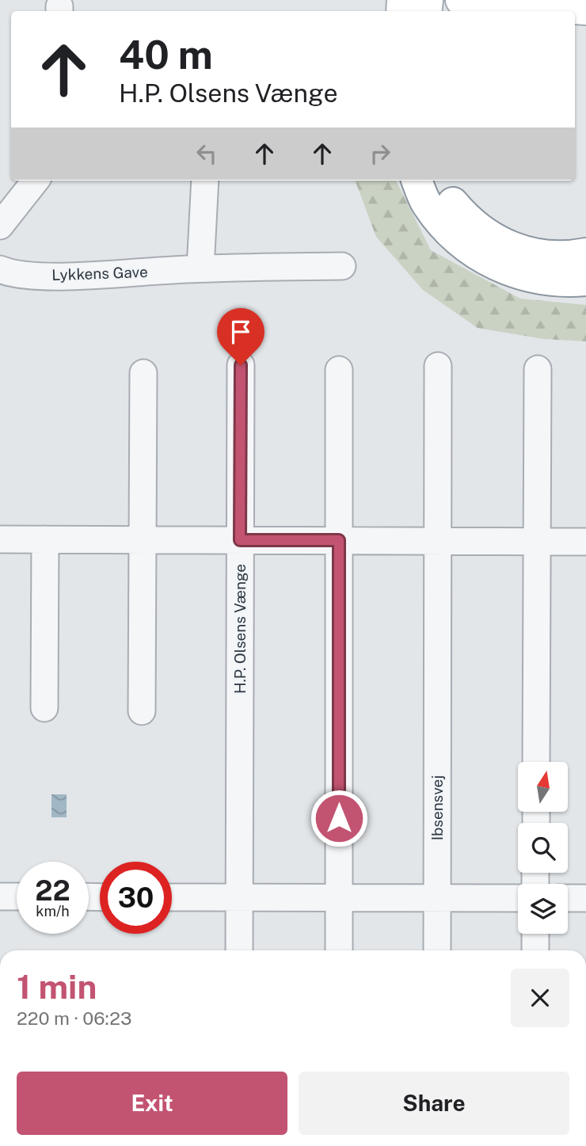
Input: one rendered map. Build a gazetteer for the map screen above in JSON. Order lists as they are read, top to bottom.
{
  "streets": {
    "street": ["Lykkens Gave", "H.P. Olsens Vænge", "Ibsensvej"]
  },
  "north": "top",
  "page": {
    "turn": ["40 m", "H.P. Olsens Vænge"],
    "speed": "22 km/h",
    "limit": "30",
    "heading": ["1 min", "220 m · 06:23"],
    "buttons": ["Exit", "Share"]
  }
}
